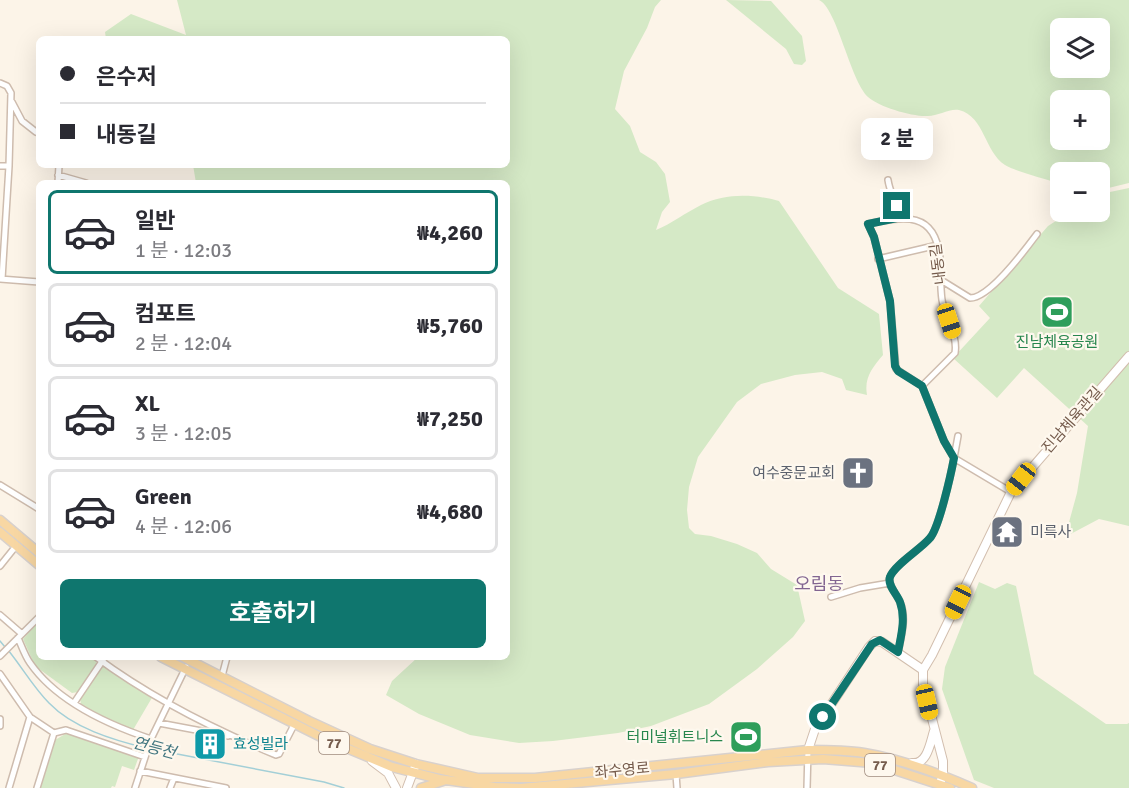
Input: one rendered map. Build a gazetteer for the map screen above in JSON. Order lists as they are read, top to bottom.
{
  "streets": {
    "main road": ["77", "좌수영로"],
    "street": ["내동길", "진남체육관길"]
  },
  "districts": ["오림동"],
  "water": ["연등천"],
  "places": {
    "sports": ["진남체육공원", "터미널휘트니스"],
    "church": ["여수중문교회"],
    "temple": ["미륵사"],
    "building": ["효성빌라"]
  },
  "page": {
    "map_buttons": ["+", "−"],
    "banner": ["은수저", "내동길"],
    "bubble": "2 분",
    "list": [
      {
        "name": "일반",
        "note": "1 분 · 12:03",
        "value": "₩4,260"
      },
      {
        "name": "컴포트",
        "note": "2 분 · 12:04",
        "value": "₩5,760"
      },
      {
        "name": "XL",
        "note": "3 분 · 12:05",
        "value": "₩7,250"
      },
      {
        "name": "Green",
        "note": "4 분 · 12:06",
        "value": "₩4,680"
      }
    ],
    "buttons": "호출하기"
  }
}
